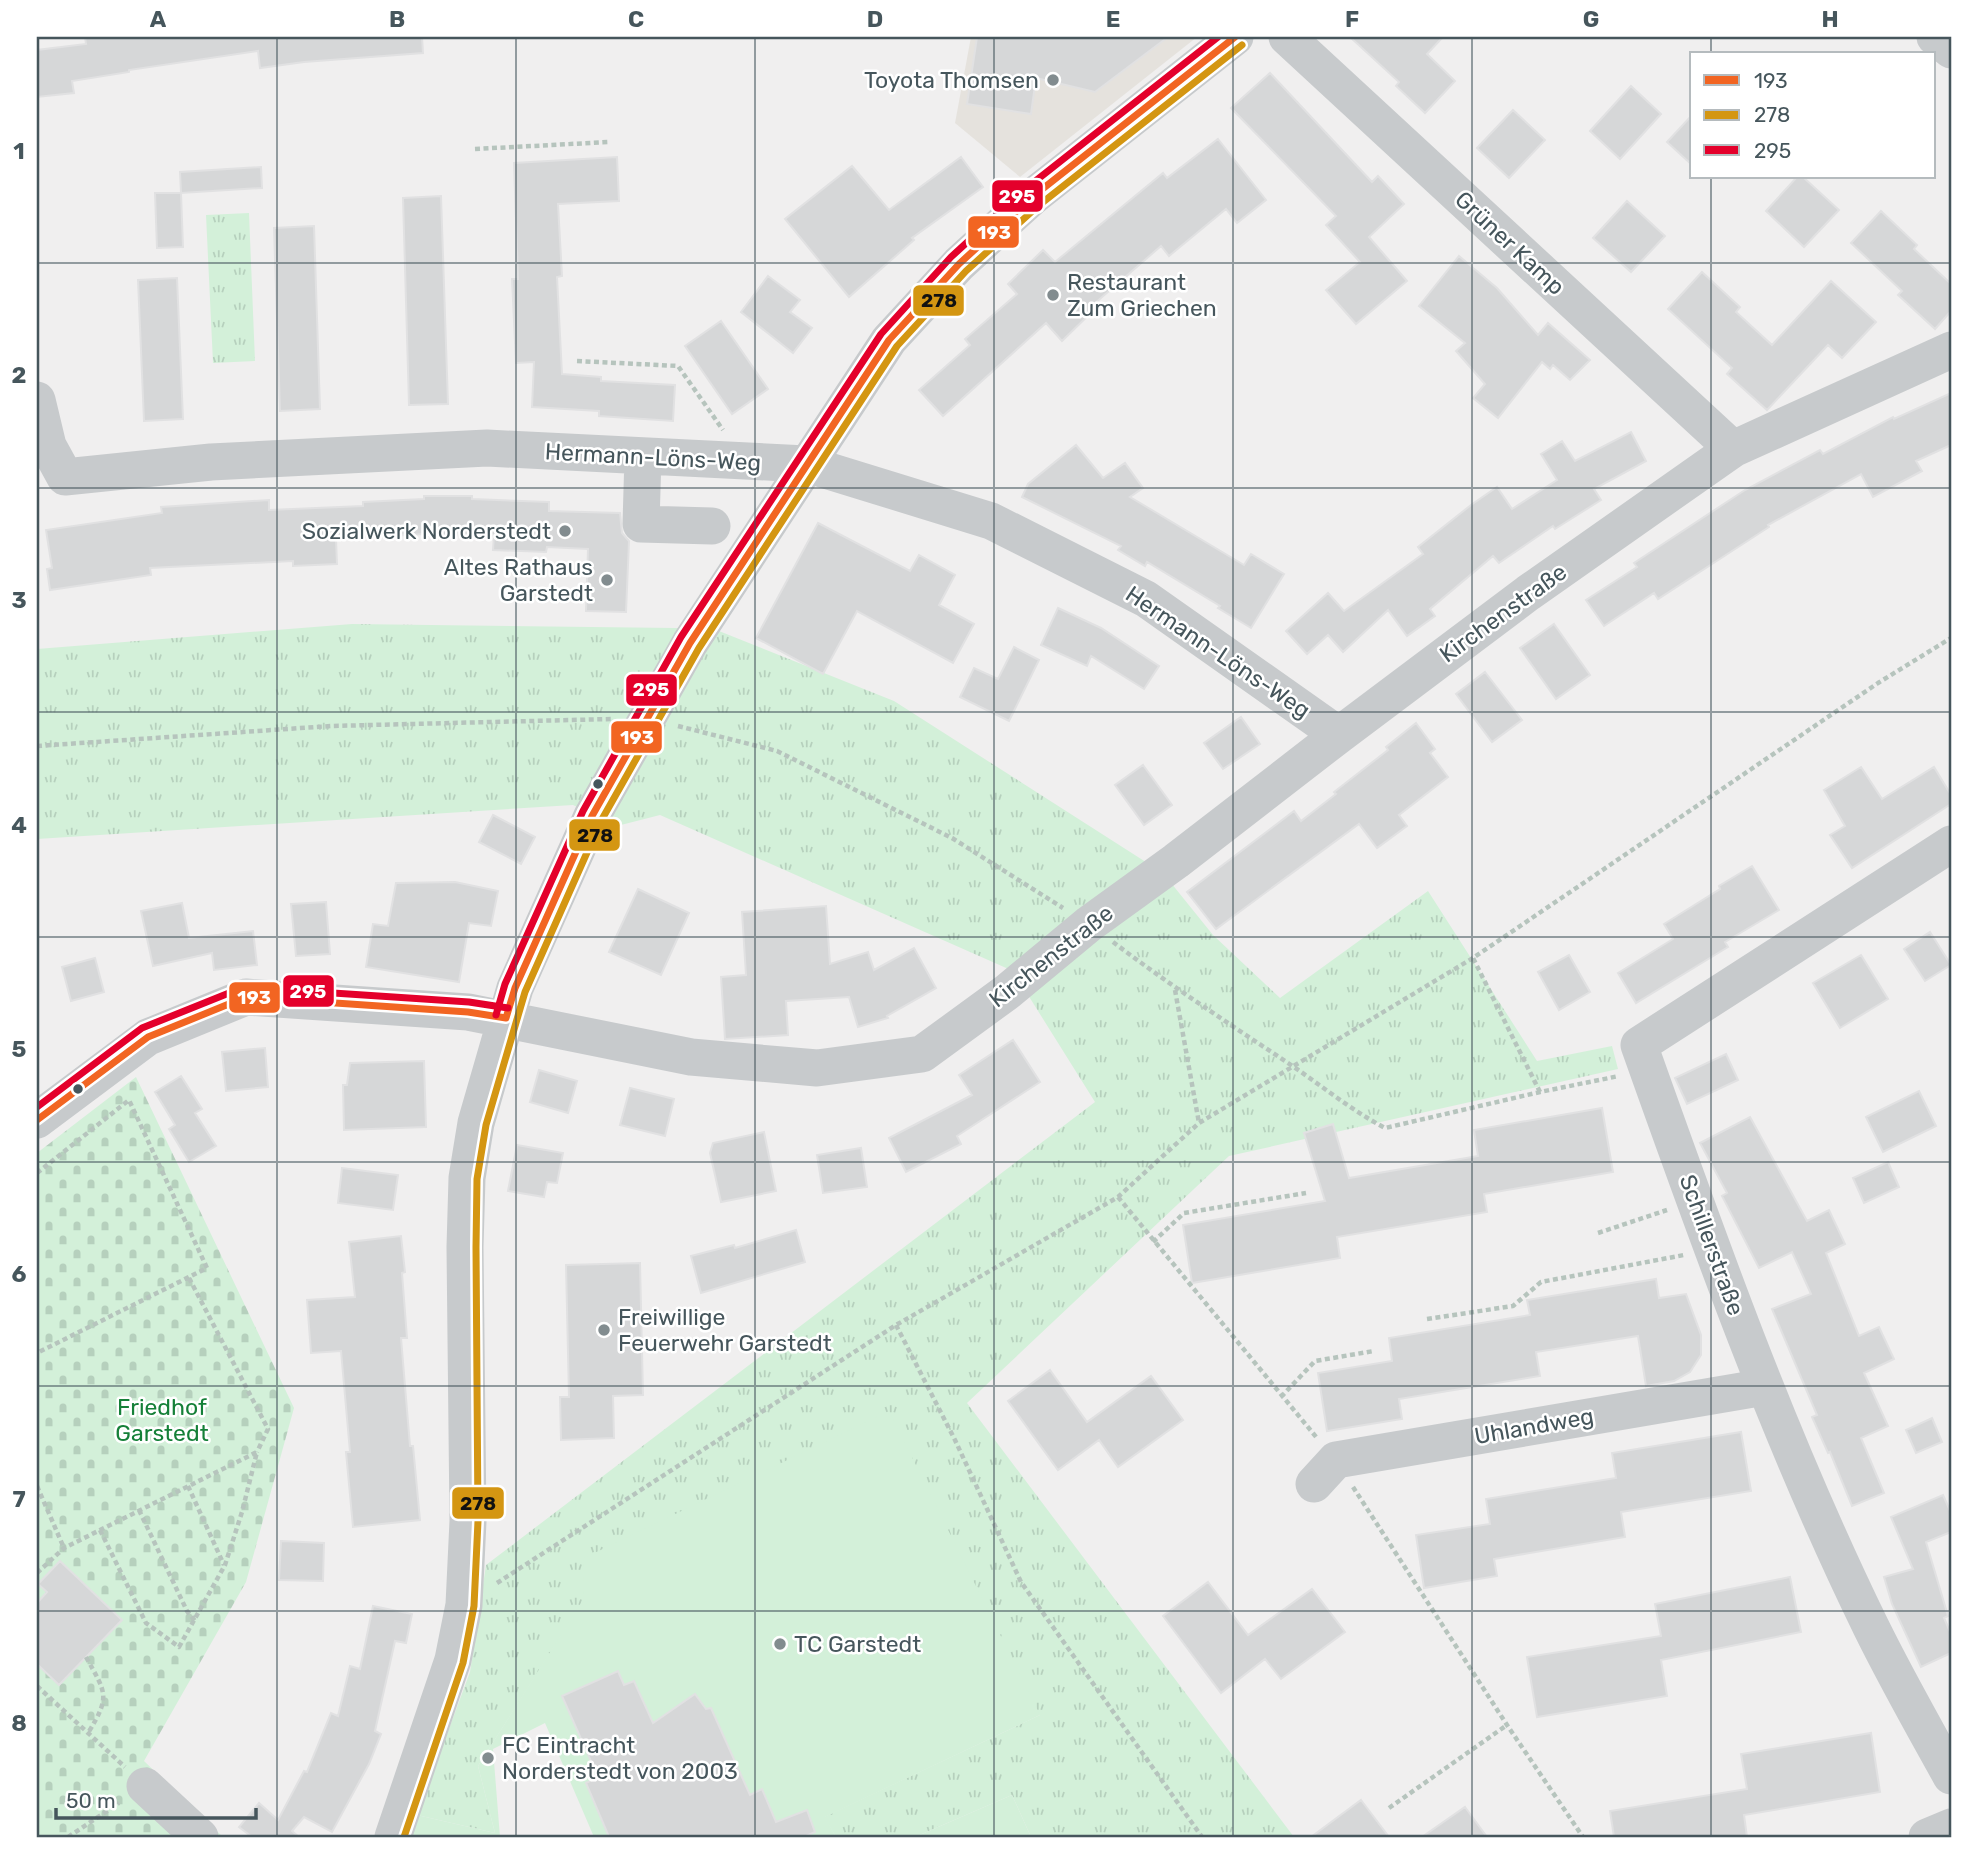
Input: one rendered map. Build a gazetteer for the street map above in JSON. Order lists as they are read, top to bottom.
{
  "streets": {
    "street": [
      "Grüner Kamp",
      "Hermann-Löns-Weg",
      "Kirchenstraße",
      "Schillerstraße",
      "Uhlandweg"
    ]
  },
  "crossings": [
    ["Grüner Kamp", "Kirchenstraße"],
    ["Hermann-Löns-Weg", "Kirchenstraße"],
    ["Schillerstraße", "Uhlandweg"]
  ],
  "parks": ["Friedhof Garstedt"],
  "places": [
    "Toyota Thomsen",
    "Restaurant Zum Griechen",
    "Sozialwerk Norderstedt",
    "Altes Rathaus Garstedt",
    "Freiwillige Feuerwehr Garstedt",
    "TC Garstedt",
    "FC Eintracht Norderstedt von 2003"
  ],
  "lines": ["transit line 193", "transit line 295", "transit line 278"],
  "legend": ["193", "278", "295"],
  "scale_bar": "50 m",
  "grid": {
    "columns": [
      "A",
      "B",
      "C",
      "D",
      "E",
      "F",
      "G",
      "H"
    ],
    "rows": [
      "1",
      "2",
      "3",
      "4",
      "5",
      "6",
      "7",
      "8"
    ]
  }
}
